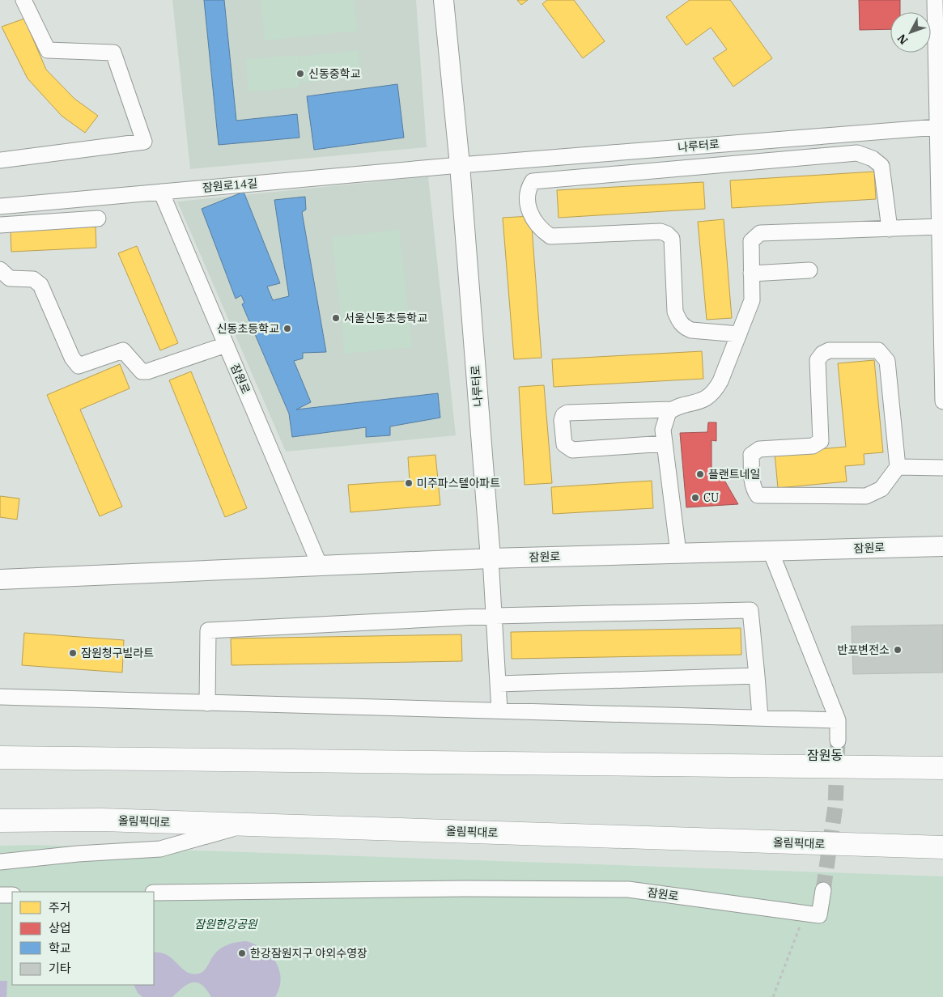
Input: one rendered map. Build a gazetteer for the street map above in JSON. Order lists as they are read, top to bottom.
{
  "streets": {
    "highway": ["올림픽대로"],
    "main road": ["나루터로", "잠원로"],
    "street": ["잠원로14길"]
  },
  "crossings": [
    ["나루터로", "잠원로14길"],
    ["나루터로", "잠원로"],
    ["잠원로14길", "잠원로"]
  ],
  "districts": ["잠원동"],
  "parks": ["잠원한강공원"],
  "places": [
    "신동중학교",
    "서울신동초등학교",
    "신동초등학교",
    "플랜트네일",
    "미주파스텔아파트",
    "CU",
    "반포변전소",
    "잠원청구빌라트",
    "한강잠원지구 야외수영장"
  ],
  "legend": [
    "주거",
    "상업",
    "학교",
    "기타"
  ],
  "north": "bottom left"
}
